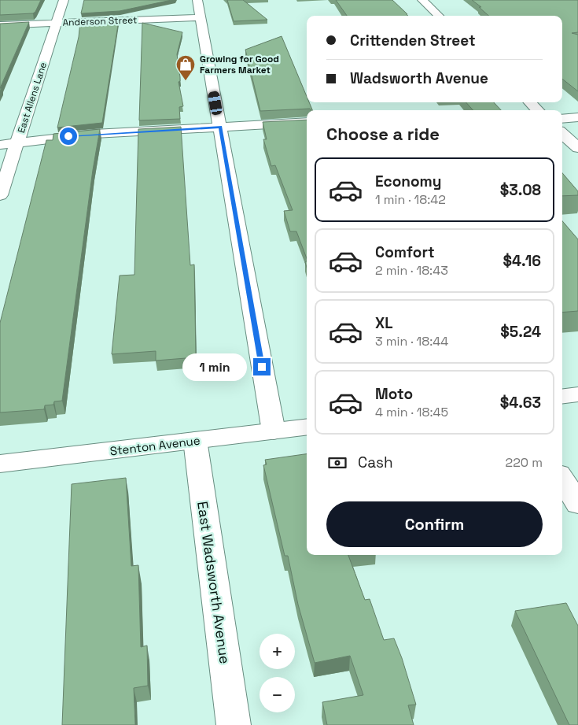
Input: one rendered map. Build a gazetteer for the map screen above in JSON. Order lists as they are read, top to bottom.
{
  "streets": {
    "street": [
      "Anderson Street",
      "East Allens Lane",
      "Stenton Avenue",
      "East Wadsworth Avenue"
    ]
  },
  "crossings": [
    ["Anderson Street", "East Allens Lane"],
    ["Stenton Avenue", "East Wadsworth Avenue"]
  ],
  "places": {
    "shop": ["Growing for Good Farmers Market"]
  },
  "page": {
    "banner": ["Crittenden Street", "Wadsworth Avenue"],
    "heading": "Choose a ride",
    "list": [
      {
        "name": "Economy",
        "note": "1 min · 18:42",
        "value": "$3.08"
      },
      {
        "name": "Comfort",
        "note": "2 min · 18:43",
        "value": "$4.16"
      },
      {
        "name": "XL",
        "note": "3 min · 18:44",
        "value": "$5.24"
      },
      {
        "name": "Moto",
        "note": "4 min · 18:45",
        "value": "$4.63"
      }
    ],
    "bubble": "1 min",
    "pay": ["Cash", "220 m"],
    "buttons": "Confirm",
    "map_buttons": ["+", "−"]
  }
}
